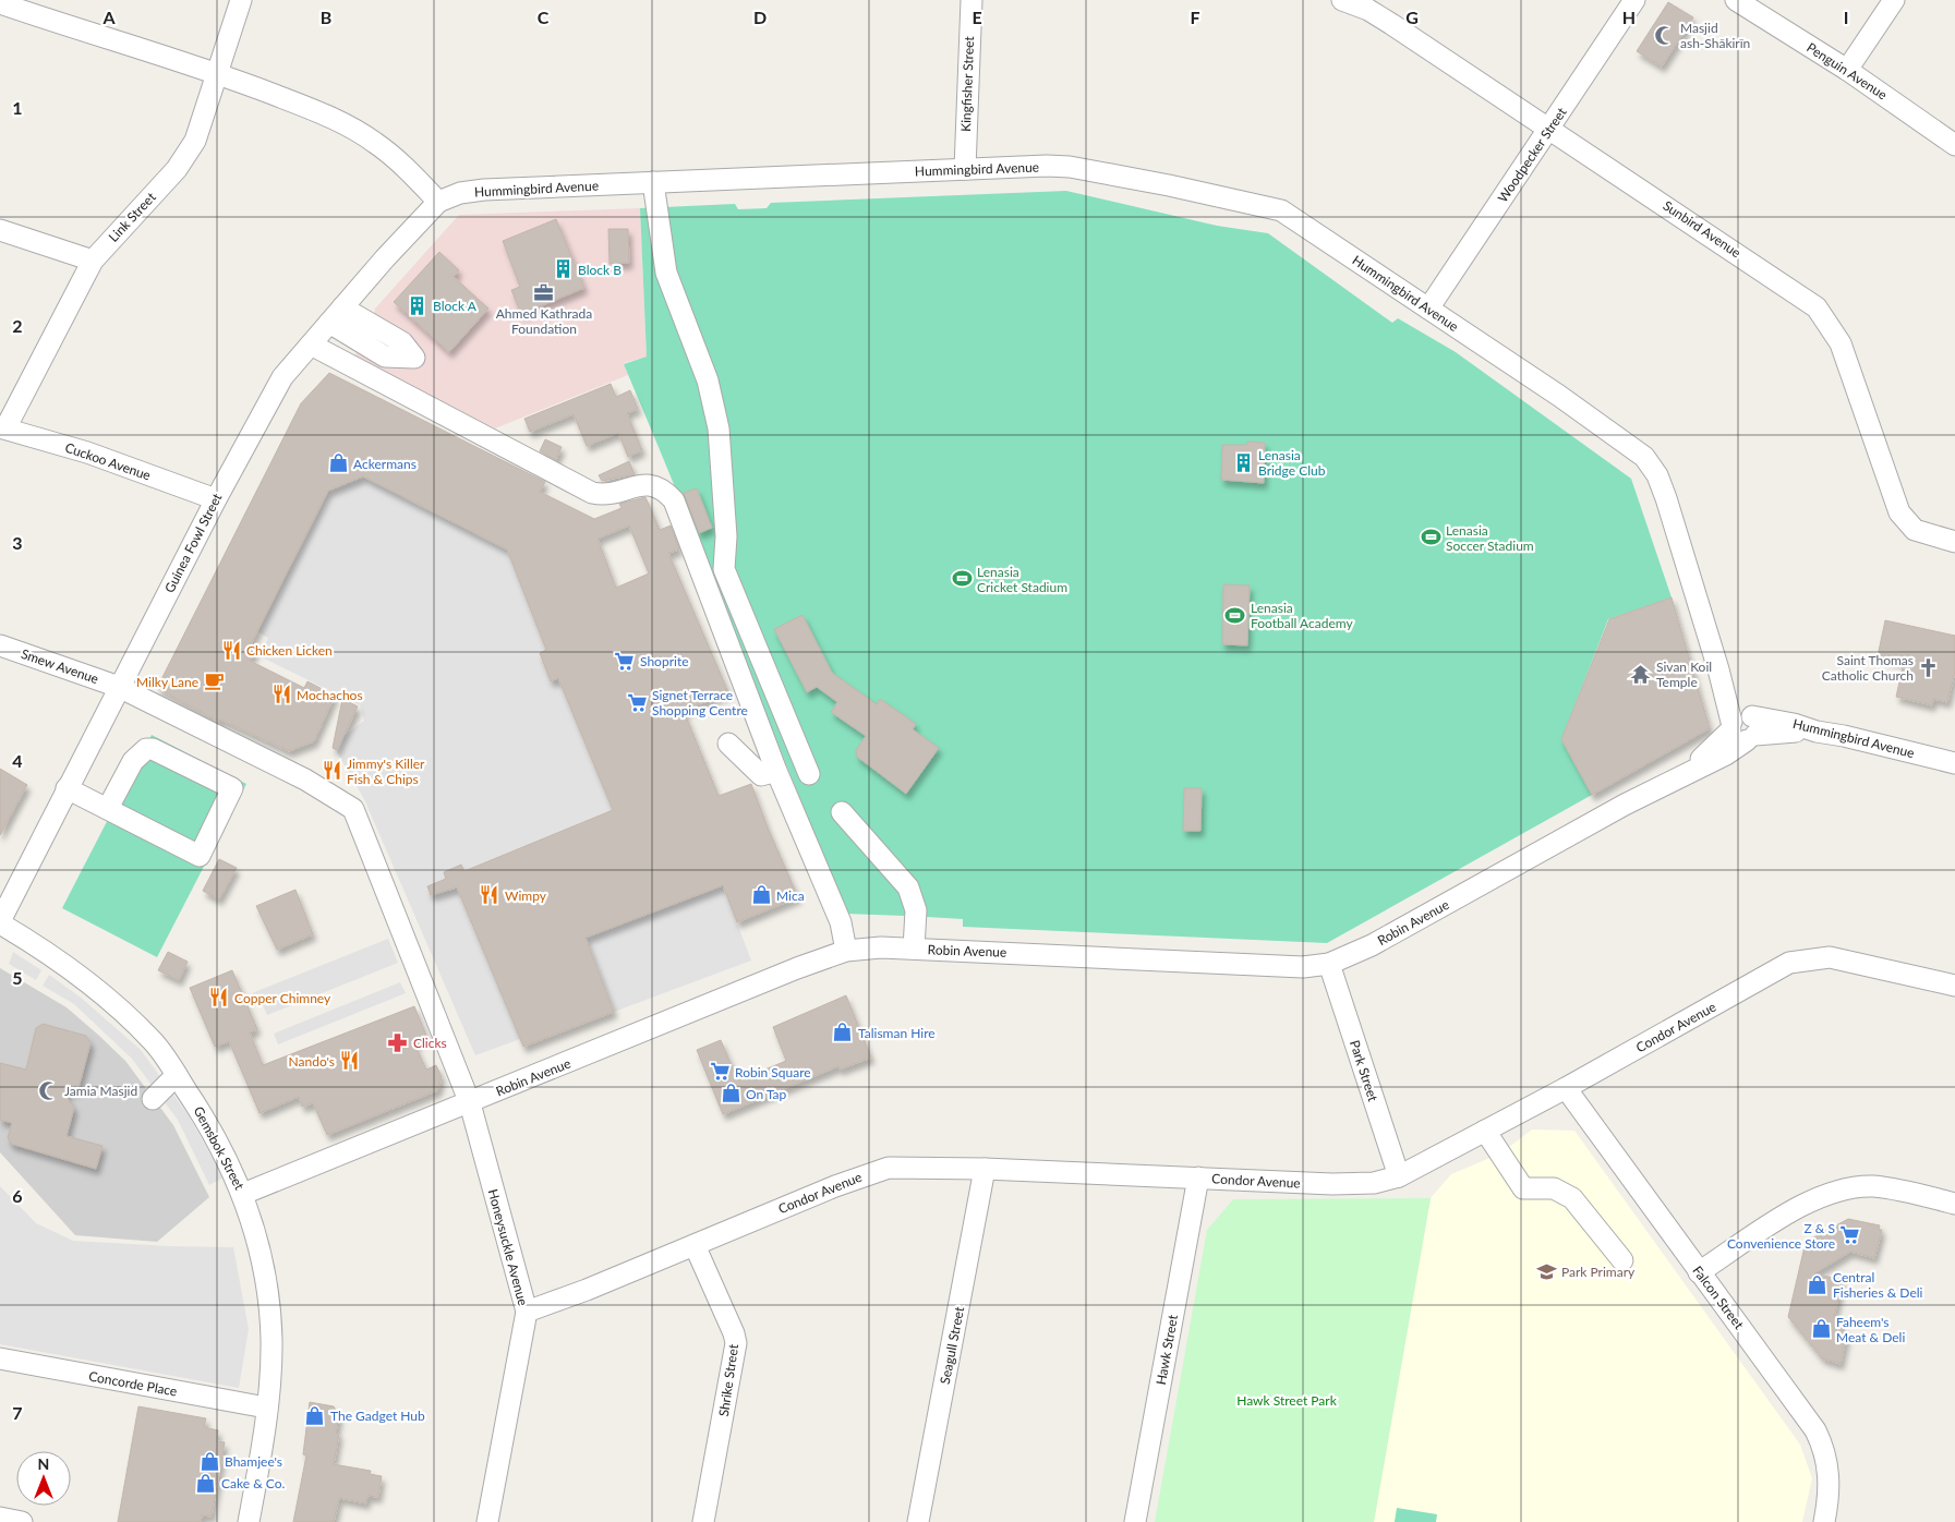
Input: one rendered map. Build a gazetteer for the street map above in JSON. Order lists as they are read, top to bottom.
{
  "streets": {
    "street": [
      "Penguin Avenue",
      "Kingfisher Street",
      "Woodpecker Street",
      "Hummingbird Avenue",
      "Link Street",
      "Sunbird Avenue",
      "Cuckoo Avenue",
      "Guinea Fowl Street",
      "Smew Avenue",
      "Robin Avenue",
      "Condor Avenue",
      "Park Street",
      "Gemsbok Street",
      "Honeysuckle Avenue",
      "Falcon Street",
      "Seagull Street",
      "Hawk Street",
      "Shrike Street",
      "Concorde Place"
    ]
  },
  "crossings": [
    ["Kingfisher Street", "Hummingbird Avenue"],
    ["Woodpecker Street", "Hummingbird Avenue"],
    ["Woodpecker Street", "Sunbird Avenue"],
    ["Hummingbird Avenue", "Guinea Fowl Street"],
    ["Hummingbird Avenue", "Robin Avenue"],
    ["Link Street", "Cuckoo Avenue"],
    ["Cuckoo Avenue", "Guinea Fowl Street"],
    ["Guinea Fowl Street", "Smew Avenue"],
    ["Guinea Fowl Street", "Gemsbok Street"],
    ["Smew Avenue", "Robin Avenue"],
    ["Smew Avenue", "Honeysuckle Avenue"],
    ["Robin Avenue", "Park Street"],
    ["Robin Avenue", "Gemsbok Street"],
    ["Robin Avenue", "Honeysuckle Avenue"],
    ["Condor Avenue", "Park Street"],
    ["Condor Avenue", "Honeysuckle Avenue"],
    ["Condor Avenue", "Falcon Street"],
    ["Condor Avenue", "Seagull Street"],
    ["Condor Avenue", "Hawk Street"],
    ["Condor Avenue", "Shrike Street"],
    ["Gemsbok Street", "Concorde Place"]
  ],
  "parks": ["Hawk Street Park"],
  "places": {
    "mosque": ["Masjid ash-Shākirīn", "Jamia Masjid"],
    "building": ["Block B", "Block A", "Lenasia Bridge Club"],
    "office": ["Ahmed Kathrada Foundation"],
    "shop": [
      "Ackermans",
      "Mica",
      "Talisman Hire",
      "On Tap",
      "Central Fisheries & Deli",
      "Faheem's Meat & Deli",
      "The Gadget Hub",
      "Bhamjee's",
      "Cake & Co."
    ],
    "sports": ["Lenasia Soccer Stadium", "Lenasia Cricket Stadium", "Lenasia Football Academy"],
    "restaurant": [
      "Chicken Licken",
      "Mochachos",
      "Jimmy's Killer Fish & Chips",
      "Wimpy",
      "Copper Chimney",
      "Nando's"
    ],
    "supermarket": [
      "Shoprite",
      "Signet Terrace Shopping Centre",
      "Robin Square",
      "Z & S Convenience Store"
    ],
    "church": ["Saint Thomas Catholic Church"],
    "temple": ["Sivan Koil Temple"],
    "cafe": ["Milky Lane"],
    "pharmacy": ["Clicks"],
    "school or university": ["Park Primary"]
  },
  "north": "top",
  "grid": {
    "columns": [
      "A",
      "B",
      "C",
      "D",
      "E",
      "F",
      "G",
      "H",
      "I"
    ],
    "rows": [
      "1",
      "2",
      "3",
      "4",
      "5",
      "6",
      "7"
    ]
  }
}
